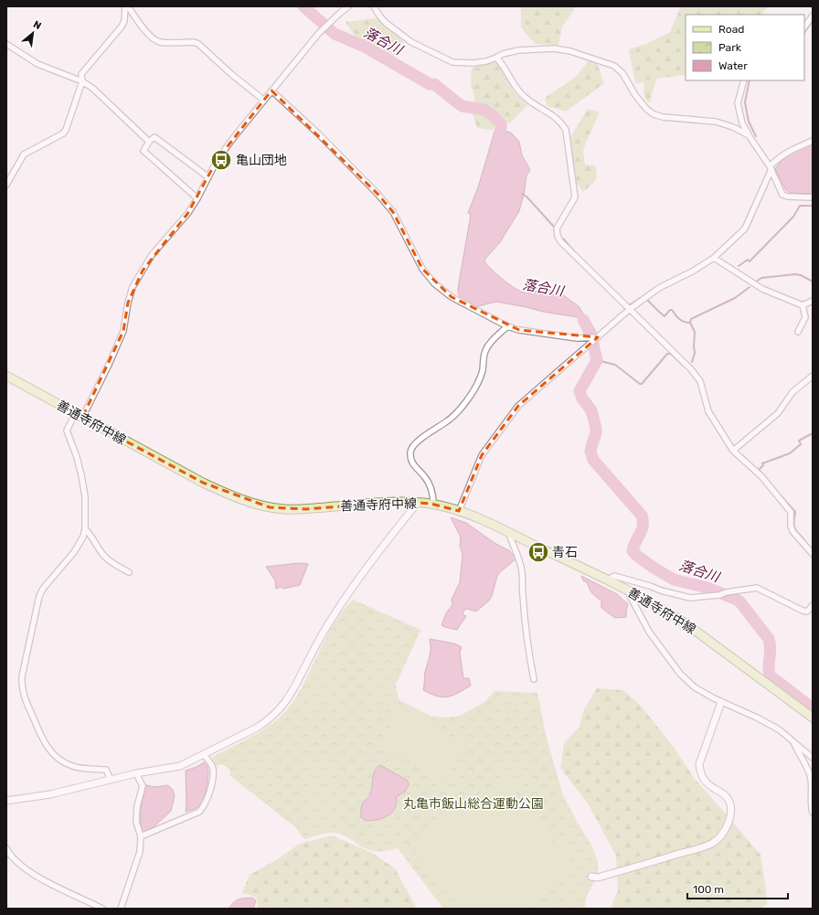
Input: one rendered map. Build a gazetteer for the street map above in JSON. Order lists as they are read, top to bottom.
{
  "streets": {
    "main road": ["善通寺府中線"]
  },
  "water": ["落合川"],
  "parks": ["丸亀市飯山総合運動公園"],
  "places": {
    "bus stop": ["亀山団地", "青石"]
  },
  "legend": ["Road", "Park", "Water"],
  "scale_bar": "100 m",
  "north": "top right"
}
